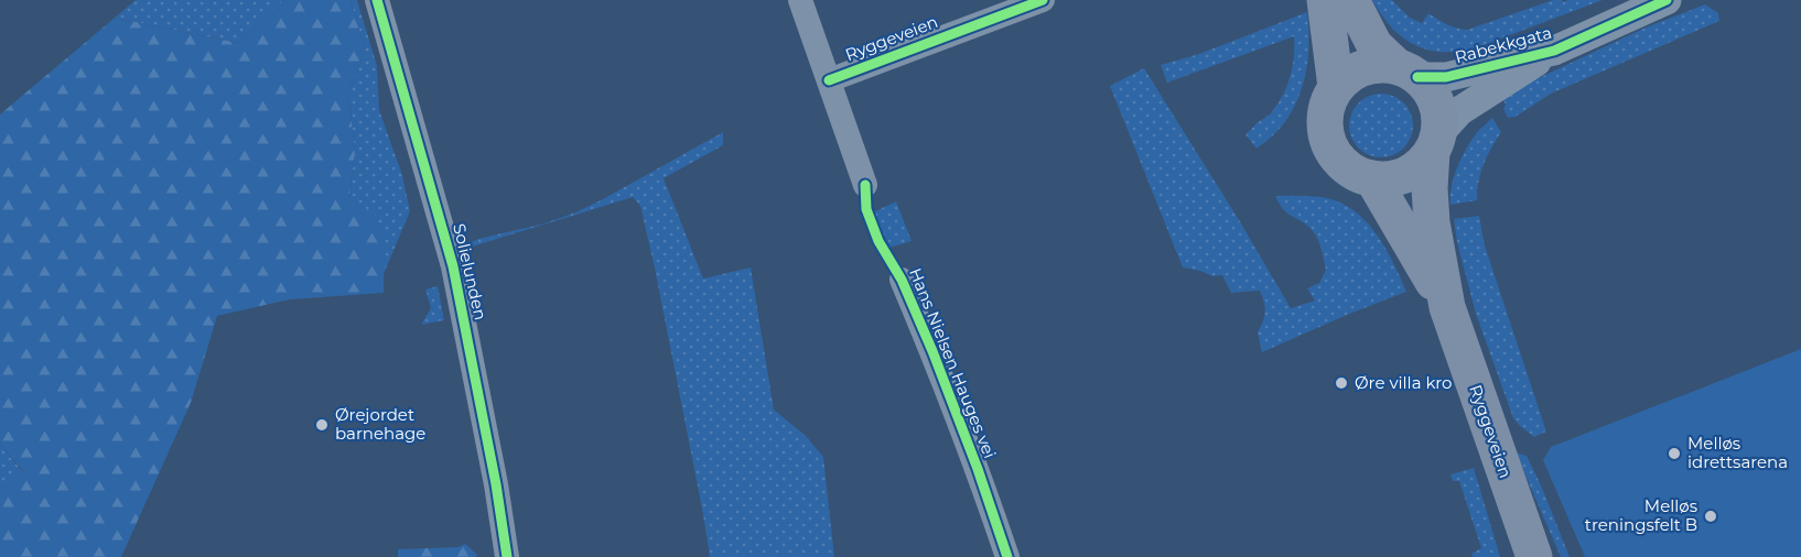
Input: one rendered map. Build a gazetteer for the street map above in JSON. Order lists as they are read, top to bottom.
{
  "streets": {
    "main road": ["Ryggeveien"],
    "street": ["Rabekkgata", "Solielunden", "Hans Nielsen Hauges vei"]
  },
  "crossings": [
    ["Ryggeveien", "Rabekkgata"]
  ],
  "places": [
    "Øre villa kro",
    "Ørejordet barnehage",
    "Melløs idrettsarena",
    "Melløs treningsfelt B"
  ]
}
